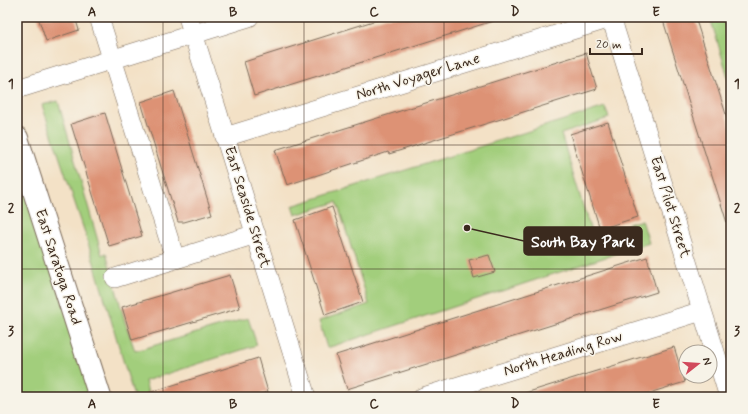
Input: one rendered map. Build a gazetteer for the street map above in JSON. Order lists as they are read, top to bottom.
{
  "streets": {
    "street": [
      "North Voyager Lane",
      "East Seaside Street",
      "East Pilot Street",
      "East Saratoga Road",
      "North Heading Row"
    ]
  },
  "crossings": [
    ["North Voyager Lane", "East Seaside Street"],
    ["North Voyager Lane", "East Pilot Street"],
    ["East Pilot Street", "North Heading Row"]
  ],
  "places": ["South Bay Park"],
  "scale_bar": "20 m",
  "north": "right",
  "grid": {
    "columns": [
      "A",
      "B",
      "C",
      "D",
      "E"
    ],
    "rows": ["1", "2", "3"]
  }
}
